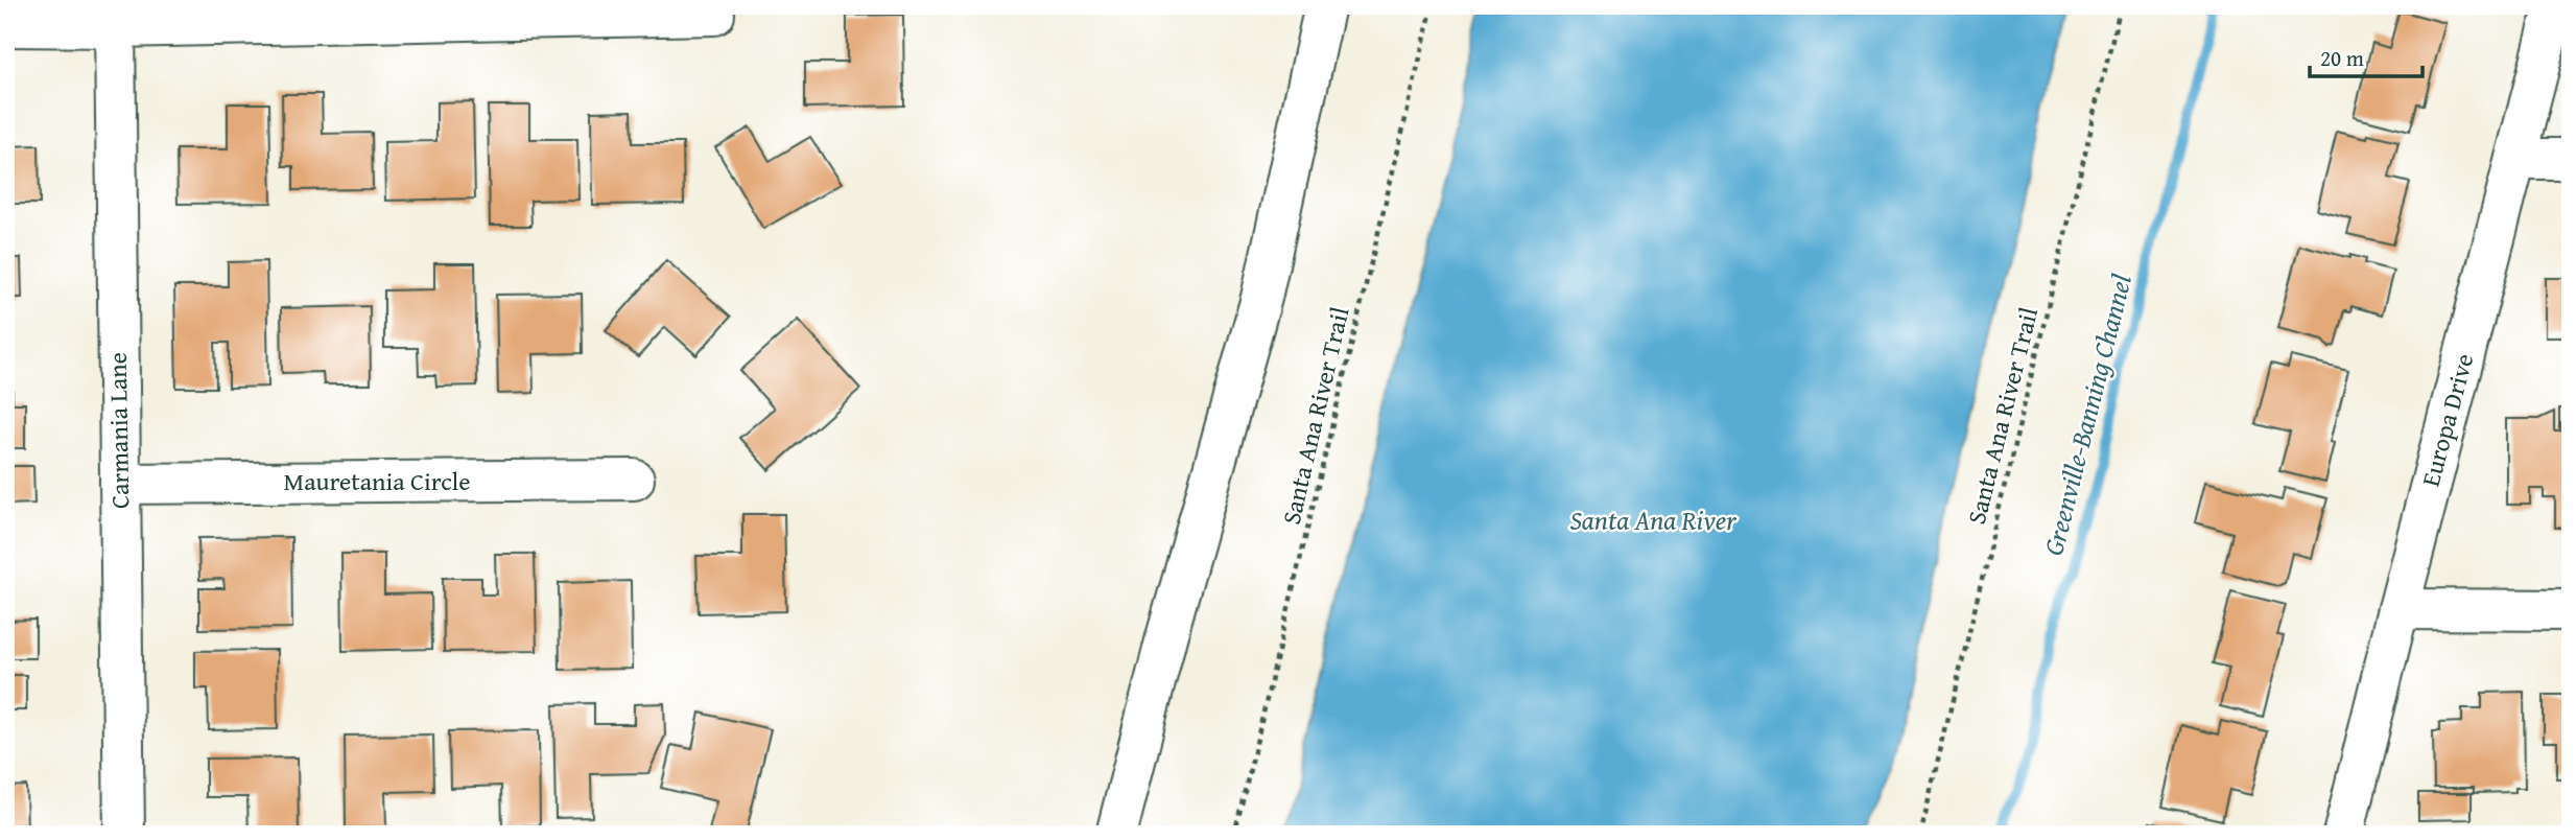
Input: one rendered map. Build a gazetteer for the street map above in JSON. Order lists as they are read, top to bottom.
{
  "streets": {
    "street": ["Europa Drive", "Carmania Lane", "Mauretania Circle"],
    "path": ["Santa Ana River Trail"]
  },
  "crossings": [
    ["Carmania Lane", "Mauretania Circle"]
  ],
  "water": ["Greenville-Banning Channel", "Santa Ana River"],
  "scale_bar": "20 m"
}
